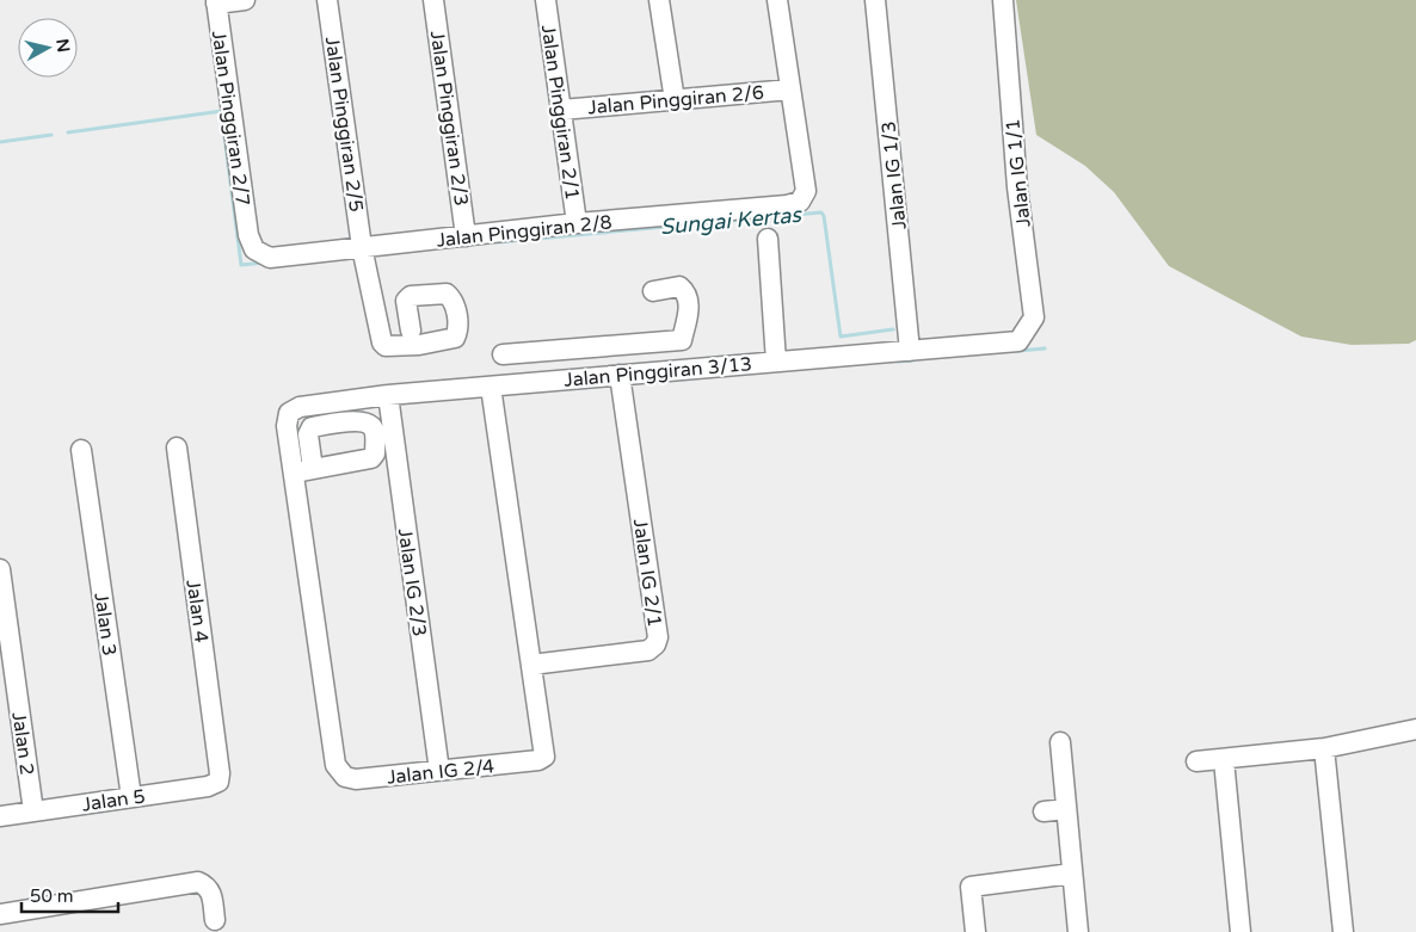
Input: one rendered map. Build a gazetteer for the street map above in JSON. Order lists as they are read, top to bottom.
{
  "streets": {
    "street": [
      "Jalan Pinggiran 2/6",
      "Jalan Pinggiran 2/1",
      "Jalan Pinggiran 2/7",
      "Jalan Pinggiran 2/3",
      "Jalan Pinggiran 2/5",
      "Jalan IG 1/1",
      "Jalan IG 1/3",
      "Jalan Pinggiran 2/8",
      "Jalan Pinggiran 3/13",
      "Jalan IG 2/1",
      "Jalan IG 2/3",
      "Jalan 4",
      "Jalan 3",
      "Jalan 2",
      "Jalan IG 2/4",
      "Jalan 5"
    ]
  },
  "crossings": [
    ["Jalan Pinggiran 2/6", "Jalan Pinggiran 2/1"],
    ["Jalan Pinggiran 2/6", "Jalan Pinggiran 2/8"],
    ["Jalan Pinggiran 2/1", "Jalan Pinggiran 2/8"],
    ["Jalan Pinggiran 2/7", "Jalan Pinggiran 2/8"],
    ["Jalan Pinggiran 2/3", "Jalan Pinggiran 2/8"],
    ["Jalan Pinggiran 2/5", "Jalan Pinggiran 2/8"],
    ["Jalan IG 1/1", "Jalan Pinggiran 3/13"],
    ["Jalan IG 1/3", "Jalan Pinggiran 3/13"],
    ["Jalan Pinggiran 3/13", "Jalan IG 2/1"],
    ["Jalan Pinggiran 3/13", "Jalan IG 2/3"],
    ["Jalan Pinggiran 3/13", "Jalan IG 2/4"],
    ["Jalan IG 2/1", "Jalan IG 2/4"],
    ["Jalan IG 2/3", "Jalan IG 2/4"],
    ["Jalan 4", "Jalan 5"],
    ["Jalan 3", "Jalan 5"],
    ["Jalan 2", "Jalan 5"]
  ],
  "water": ["Sungai Kertas"],
  "scale_bar": "50 m",
  "north": "right"
}
